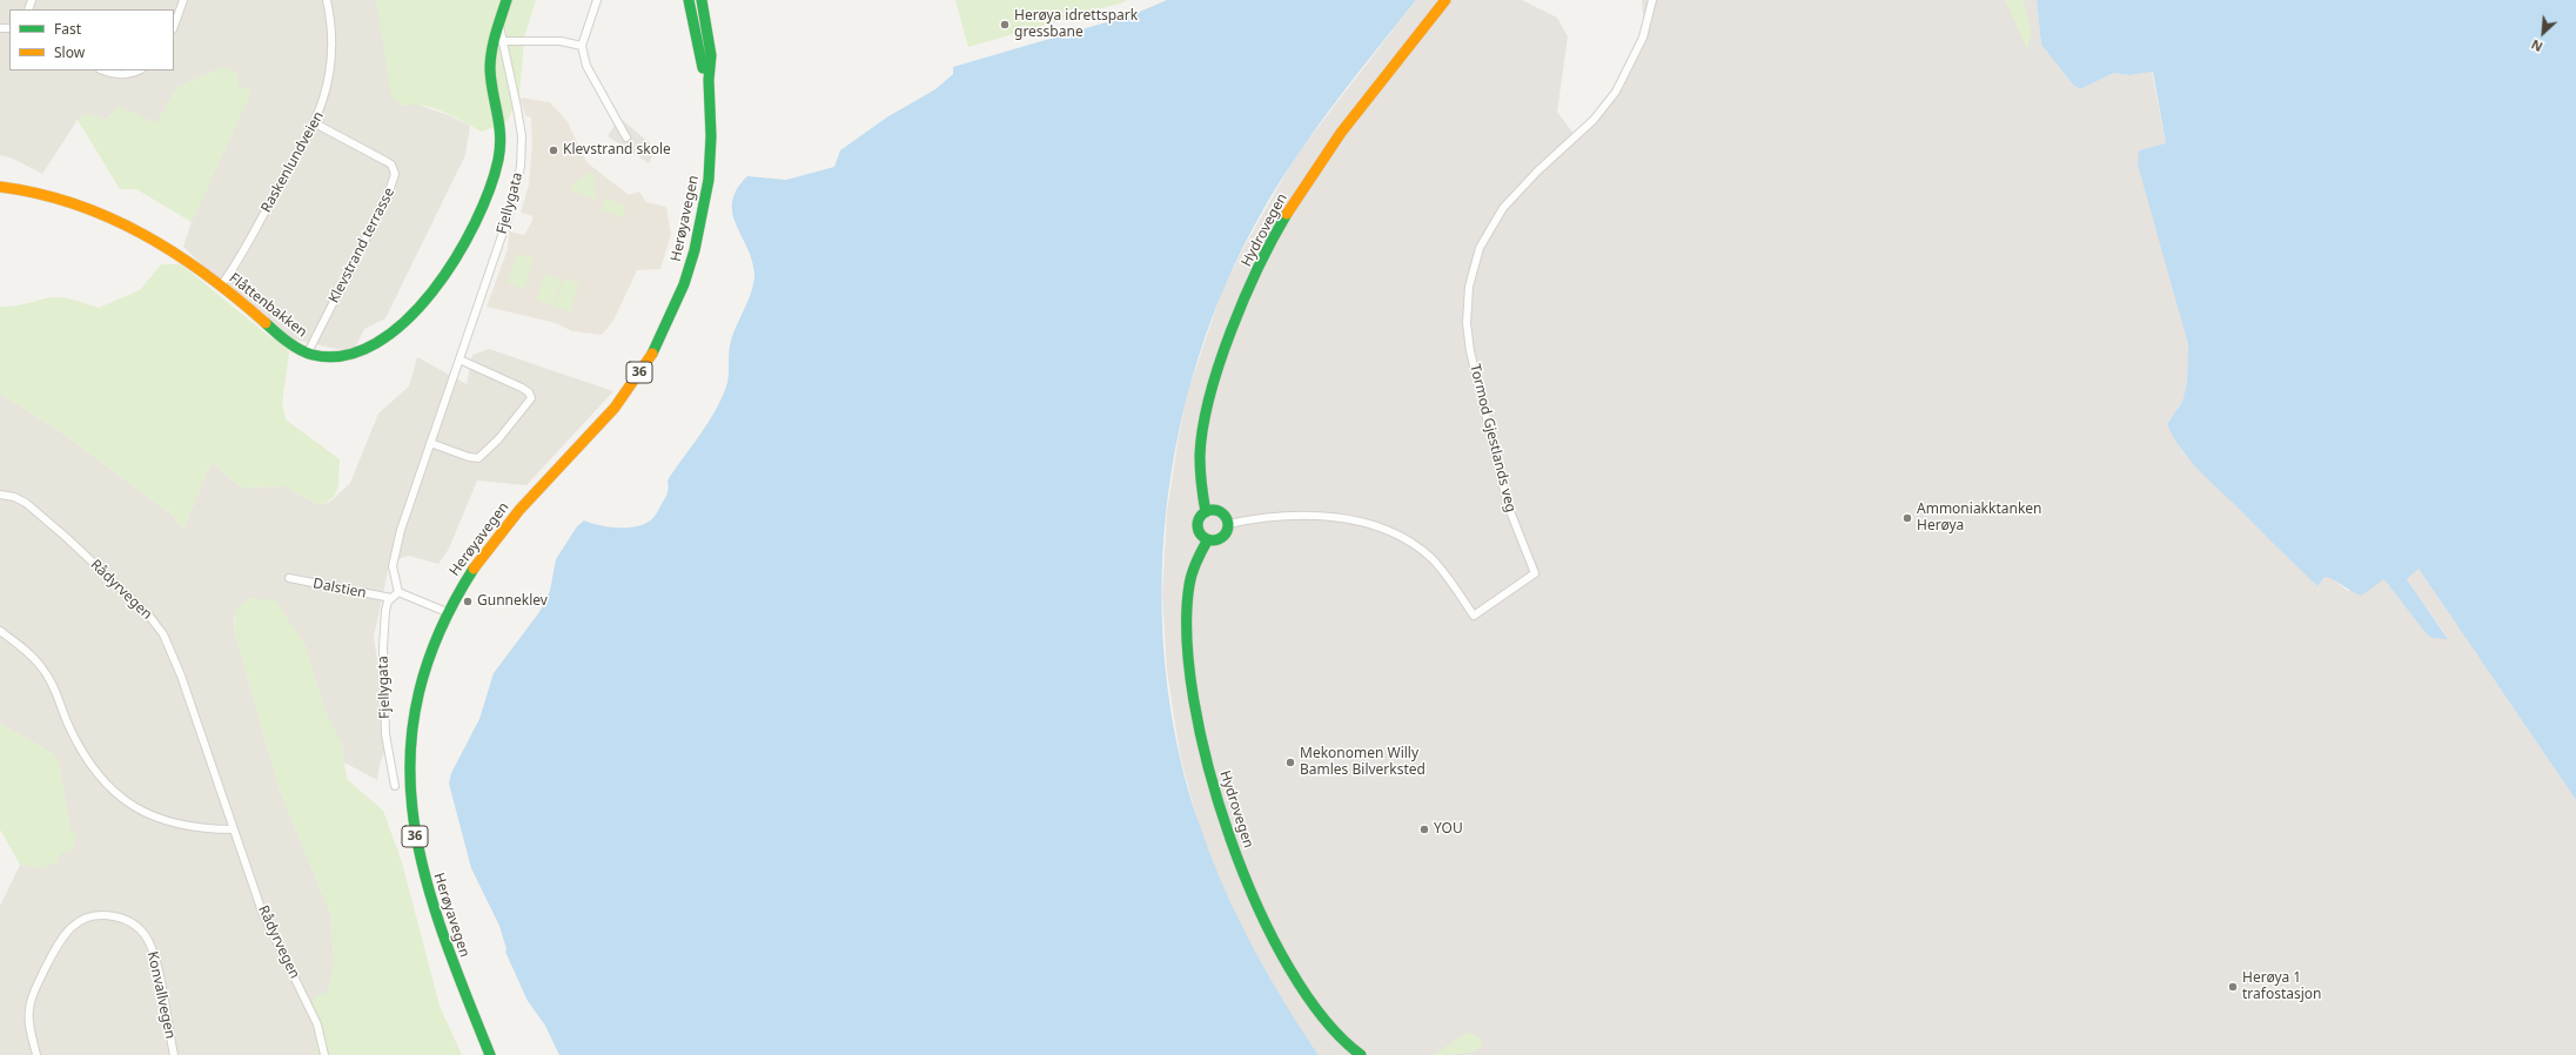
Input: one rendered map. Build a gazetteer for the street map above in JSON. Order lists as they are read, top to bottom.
{
  "streets": {
    "main road": [
      "Herøyavegen",
      "Hydrovegen",
      "Flåttenbakken",
      "36"
    ],
    "street": [
      "Raskenlundveien",
      "Fjellygata",
      "Klevstrand terrasse",
      "Tormod Gjestlands veg",
      "Dalstien",
      "Rådyrvegen",
      "Konvallvegen"
    ]
  },
  "crossings": [
    ["Raskenlundveien", "Klevstrand terrasse"],
    ["Raskenlundveien", "Flåttenbakken"],
    ["Fjellygata", "Flåttenbakken"],
    ["Fjellygata", "Dalstien"],
    ["Hydrovegen", "Tormod Gjestlands veg"],
    ["Klevstrand terrasse", "Flåttenbakken"]
  ],
  "places": [
    "Herøya idrettspark gressbane",
    "Klevstrand skole",
    "Ammoniakktanken Herøya",
    "Gunneklev",
    "Mekonomen Willy Bamles Bilverksted",
    "YOU",
    "Herøya 1 trafostasjon"
  ],
  "legend": ["Fast", "Slow"],
  "north": "bottom left"
}
